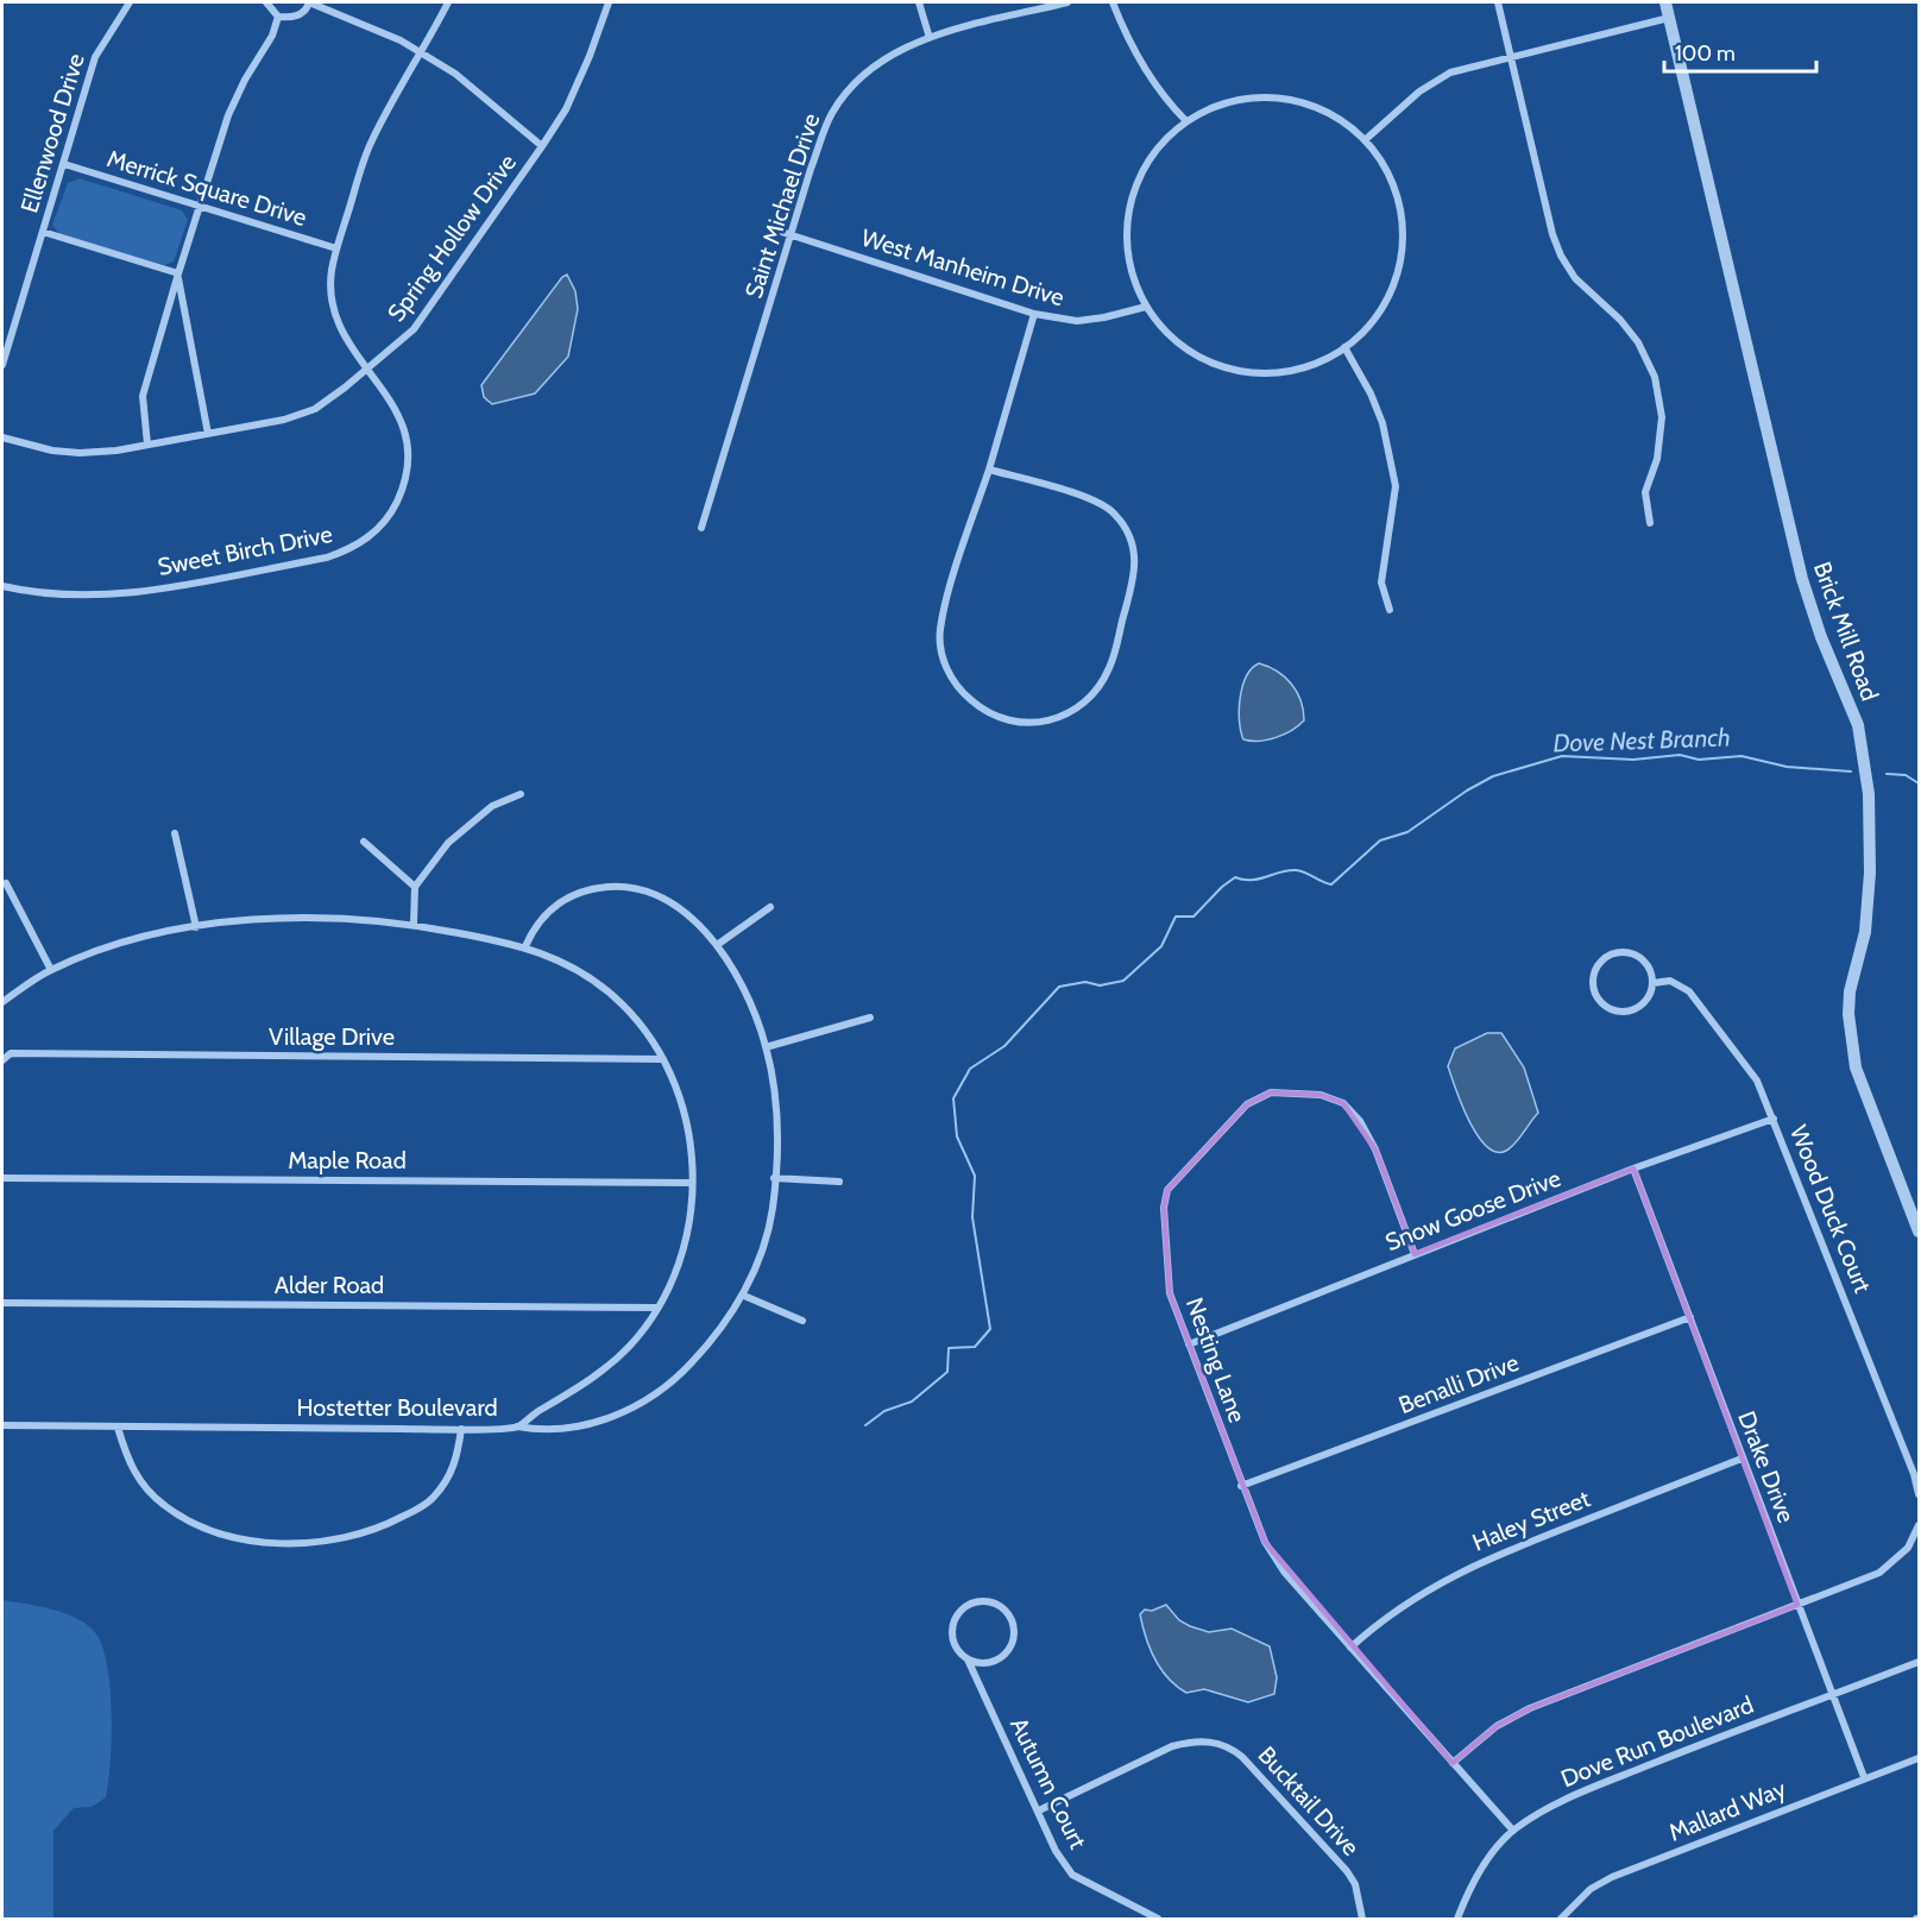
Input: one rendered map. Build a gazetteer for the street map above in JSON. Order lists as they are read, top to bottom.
{
  "streets": {
    "street": [
      "Ellenwood Drive",
      "Merrick Square Drive",
      "Saint Michael Drive",
      "Spring Hollow Drive",
      "West Manheim Drive",
      "Sweet Birch Drive",
      "Brick Mill Road",
      "Village Drive",
      "Maple Road",
      "Wood Duck Court",
      "Snow Goose Drive",
      "Alder Road",
      "Nesting Lane",
      "Benalli Drive",
      "Hostetter Boulevard",
      "Drake Drive",
      "Haley Street",
      "Dove Run Boulevard",
      "Autumn Court",
      "Bucktail Drive",
      "Mallard Way"
    ]
  },
  "crossings": [
    ["Ellenwood Drive", "Merrick Square Drive"],
    ["Merrick Square Drive", "Sweet Birch Drive"],
    ["Saint Michael Drive", "West Manheim Drive"],
    ["Spring Hollow Drive", "Sweet Birch Drive"],
    ["Village Drive", "Hostetter Boulevard"],
    ["Maple Road", "Hostetter Boulevard"],
    ["Wood Duck Court", "Snow Goose Drive"],
    ["Snow Goose Drive", "Nesting Lane"],
    ["Snow Goose Drive", "Drake Drive"],
    ["Alder Road", "Hostetter Boulevard"],
    ["Nesting Lane", "Benalli Drive"],
    ["Nesting Lane", "Haley Street"],
    ["Nesting Lane", "Dove Run Boulevard"],
    ["Benalli Drive", "Drake Drive"],
    ["Drake Drive", "Haley Street"],
    ["Drake Drive", "Dove Run Boulevard"],
    ["Drake Drive", "Mallard Way"],
    ["Autumn Court", "Bucktail Drive"]
  ],
  "water": ["Dove Nest Branch"],
  "scale_bar": "100 m"
}
